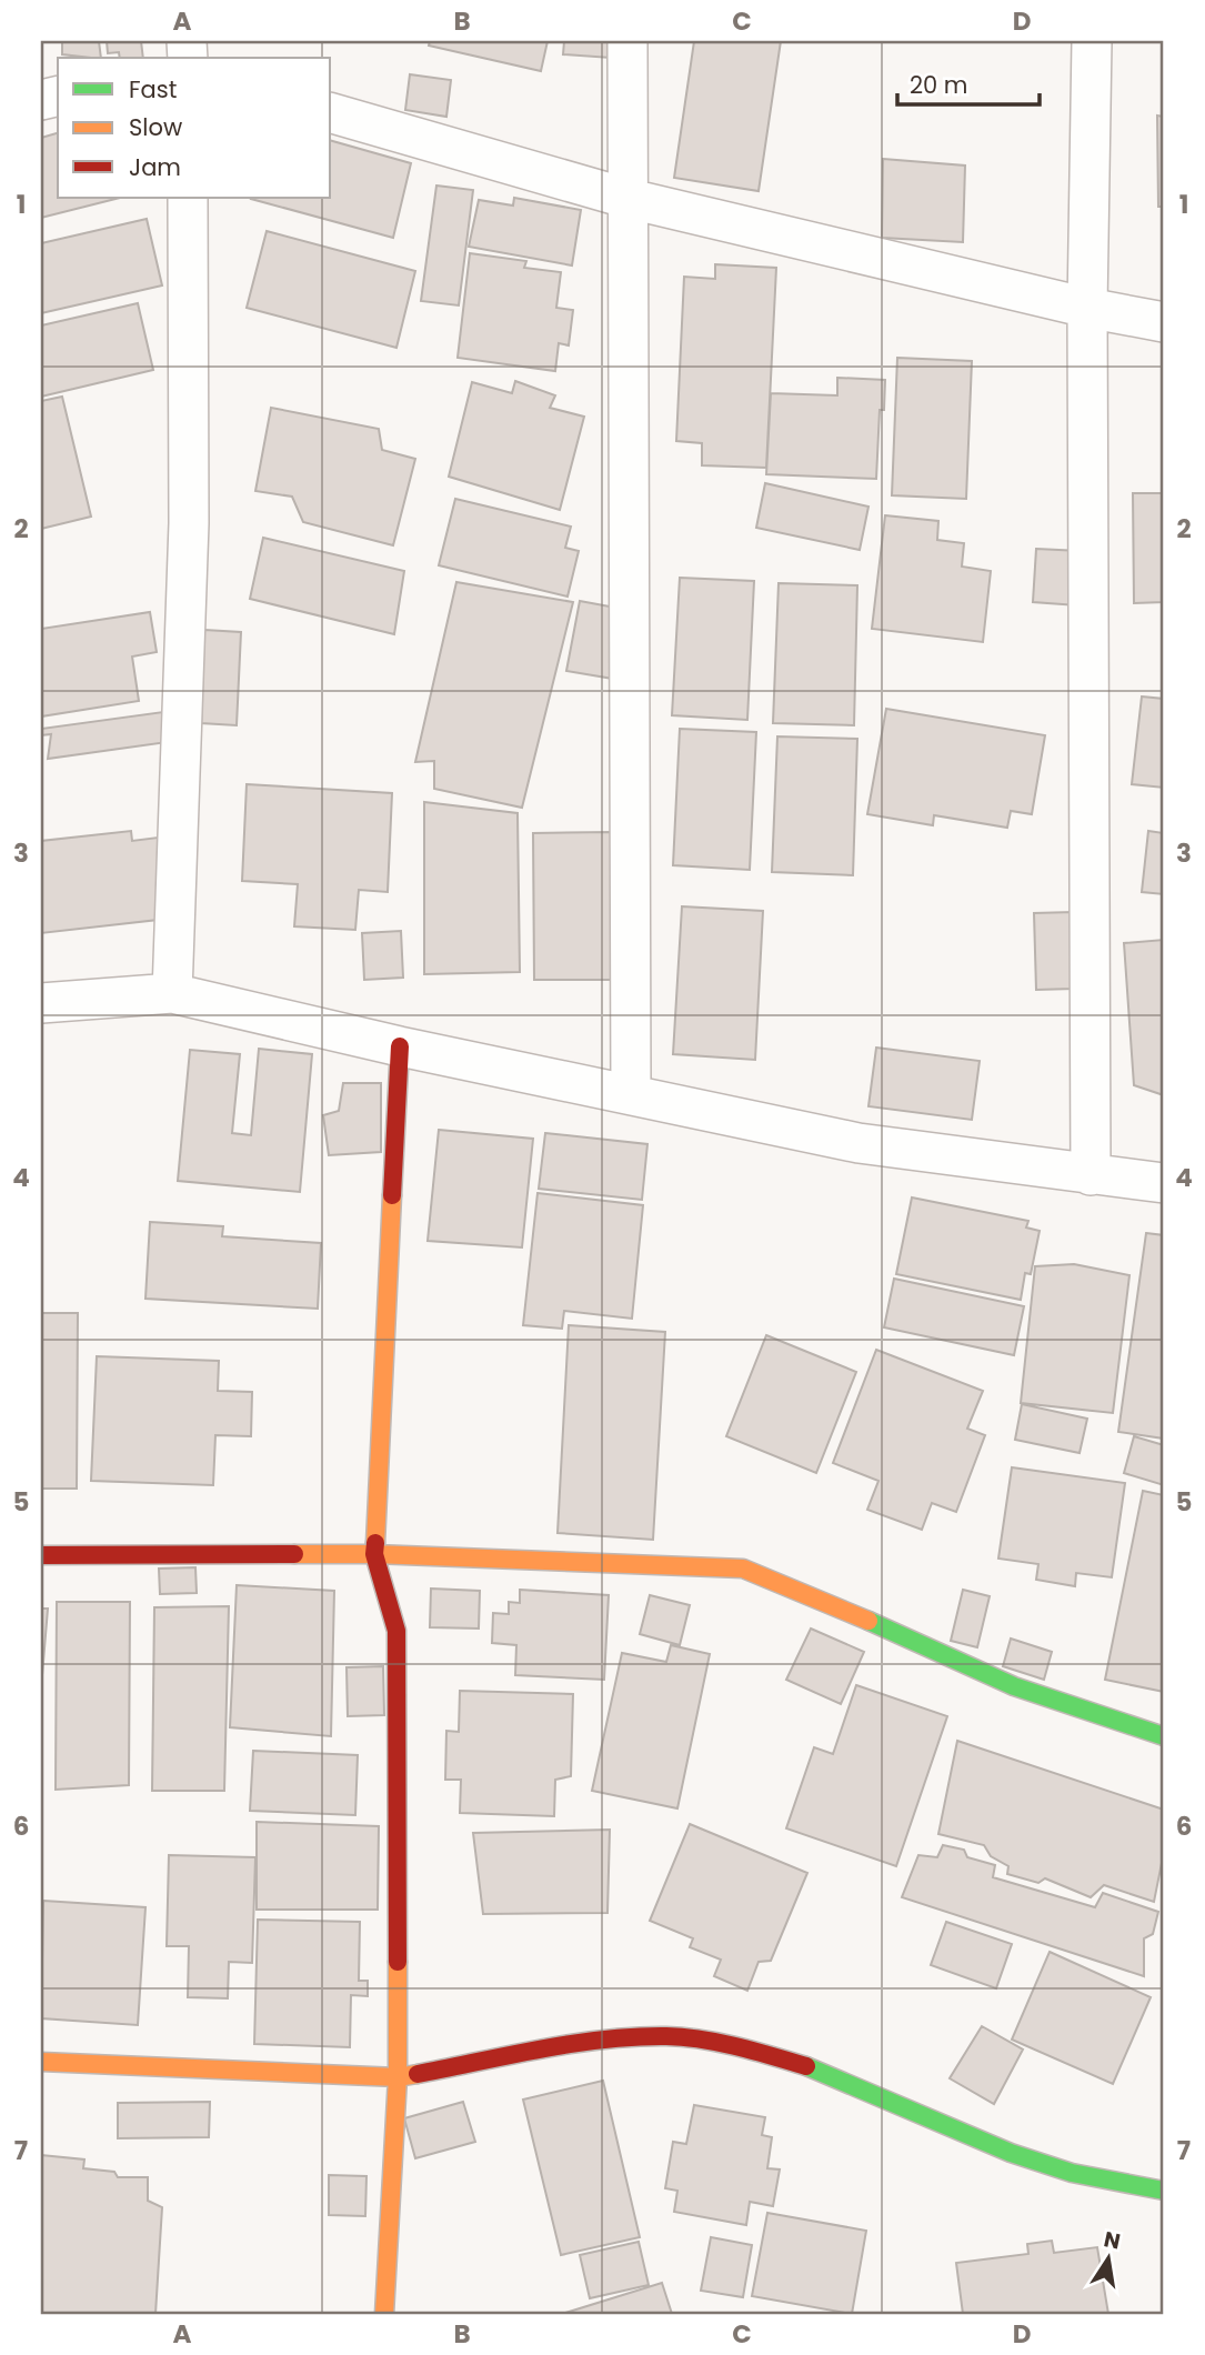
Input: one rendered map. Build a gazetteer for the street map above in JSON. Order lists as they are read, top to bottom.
{
  "legend": ["Fast", "Slow", "Jam"],
  "scale_bar": "20 m",
  "north": "top",
  "grid": {
    "columns": [
      "A",
      "B",
      "C",
      "D"
    ],
    "rows": [
      "1",
      "2",
      "3",
      "4",
      "5",
      "6",
      "7"
    ]
  }
}
